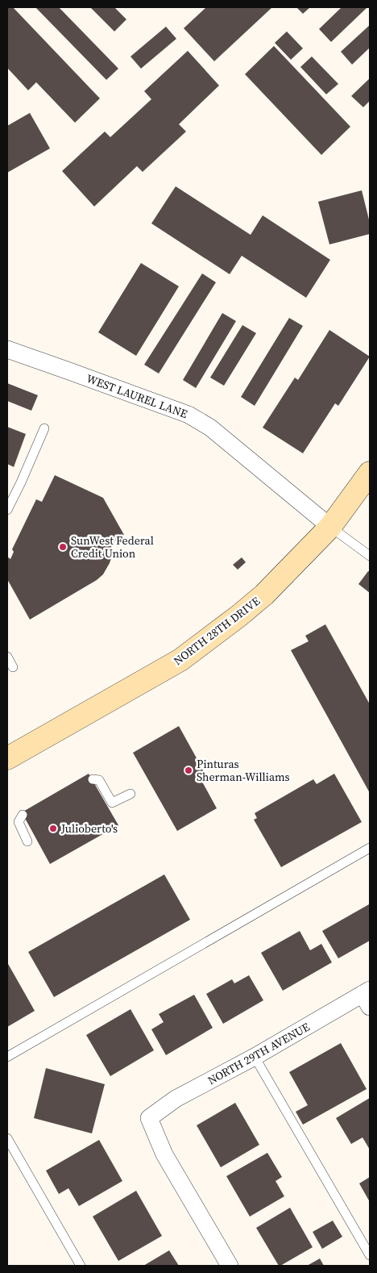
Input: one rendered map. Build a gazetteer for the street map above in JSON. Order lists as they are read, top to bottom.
{
  "streets": {
    "street": ["WEST LAUREL LANE", "NORTH 28TH DRIVE", "NORTH 29TH AVENUE"]
  },
  "crossings": [
    ["WEST LAUREL LANE", "NORTH 28TH DRIVE"]
  ],
  "places": ["SunWest Federal Credit Union", "Pinturas Sherman-Williams", "Julioberto's"]
}
